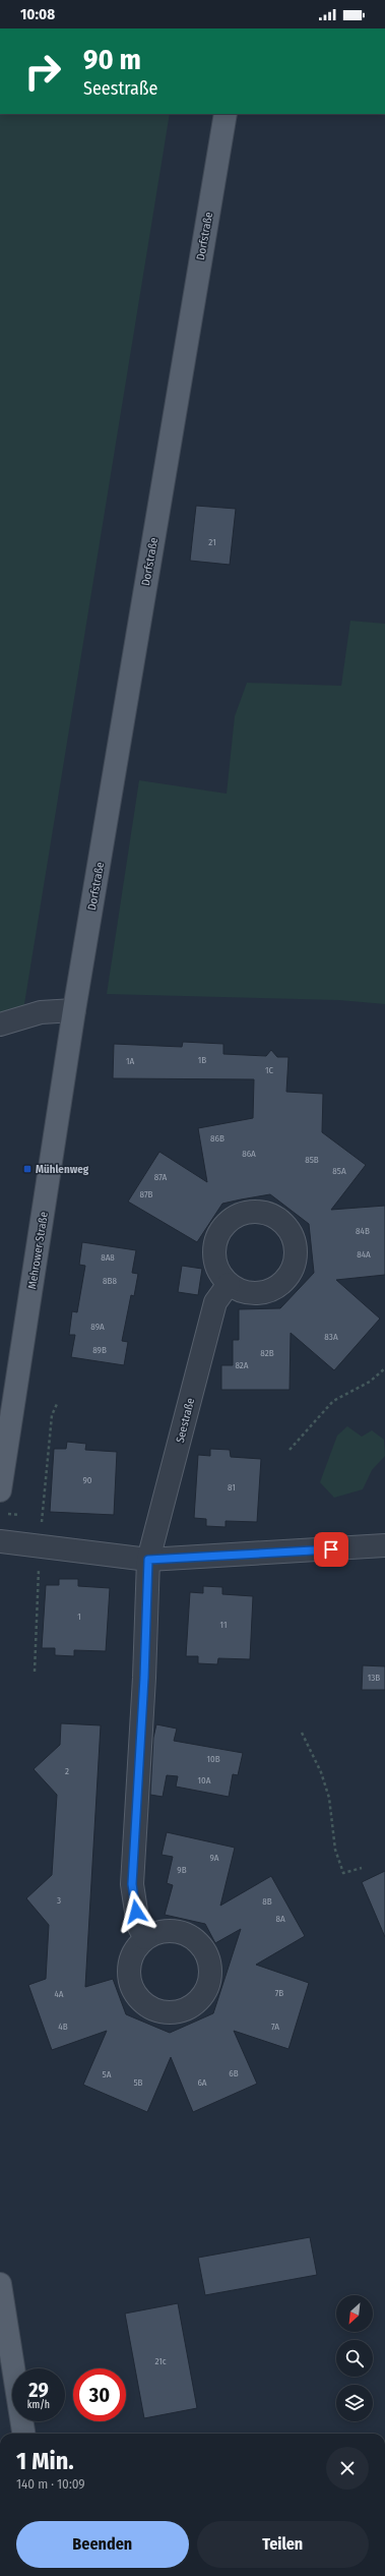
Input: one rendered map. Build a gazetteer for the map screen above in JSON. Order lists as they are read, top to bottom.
{
  "streets": {
    "main road": ["Dorfstraße", "Mehrower Straße"],
    "street": ["Seestraße"]
  },
  "crossings": [
    ["Dorfstraße", "Mehrower Straße"]
  ],
  "places": {
    "transit": ["Mühlenweg"]
  },
  "house_numbers": [
    "21",
    "1B",
    "1A",
    "1C",
    "86B",
    "86A",
    "85B",
    "85A",
    "87A",
    "87B",
    "84B",
    "84A",
    "8A8",
    "8B8",
    "89A",
    "83A",
    "89B",
    "82B",
    "82A",
    "90",
    "81",
    "1",
    "11",
    "13B",
    "10B",
    "2",
    "10A",
    "9A",
    "9B",
    "3",
    "8B",
    "8A",
    "7B",
    "4A",
    "4B",
    "7A",
    "6B",
    "5A",
    "5B",
    "6A",
    "21c"
  ],
  "north": "bottom left",
  "page": {
    "status": "10:08",
    "turn": ["90 m", "Seestraße"],
    "speed": "29 km/h",
    "limit": "30",
    "heading": ["1 Min.", "140 m · 10:09"],
    "buttons": ["Beenden", "Teilen"]
  }
}
